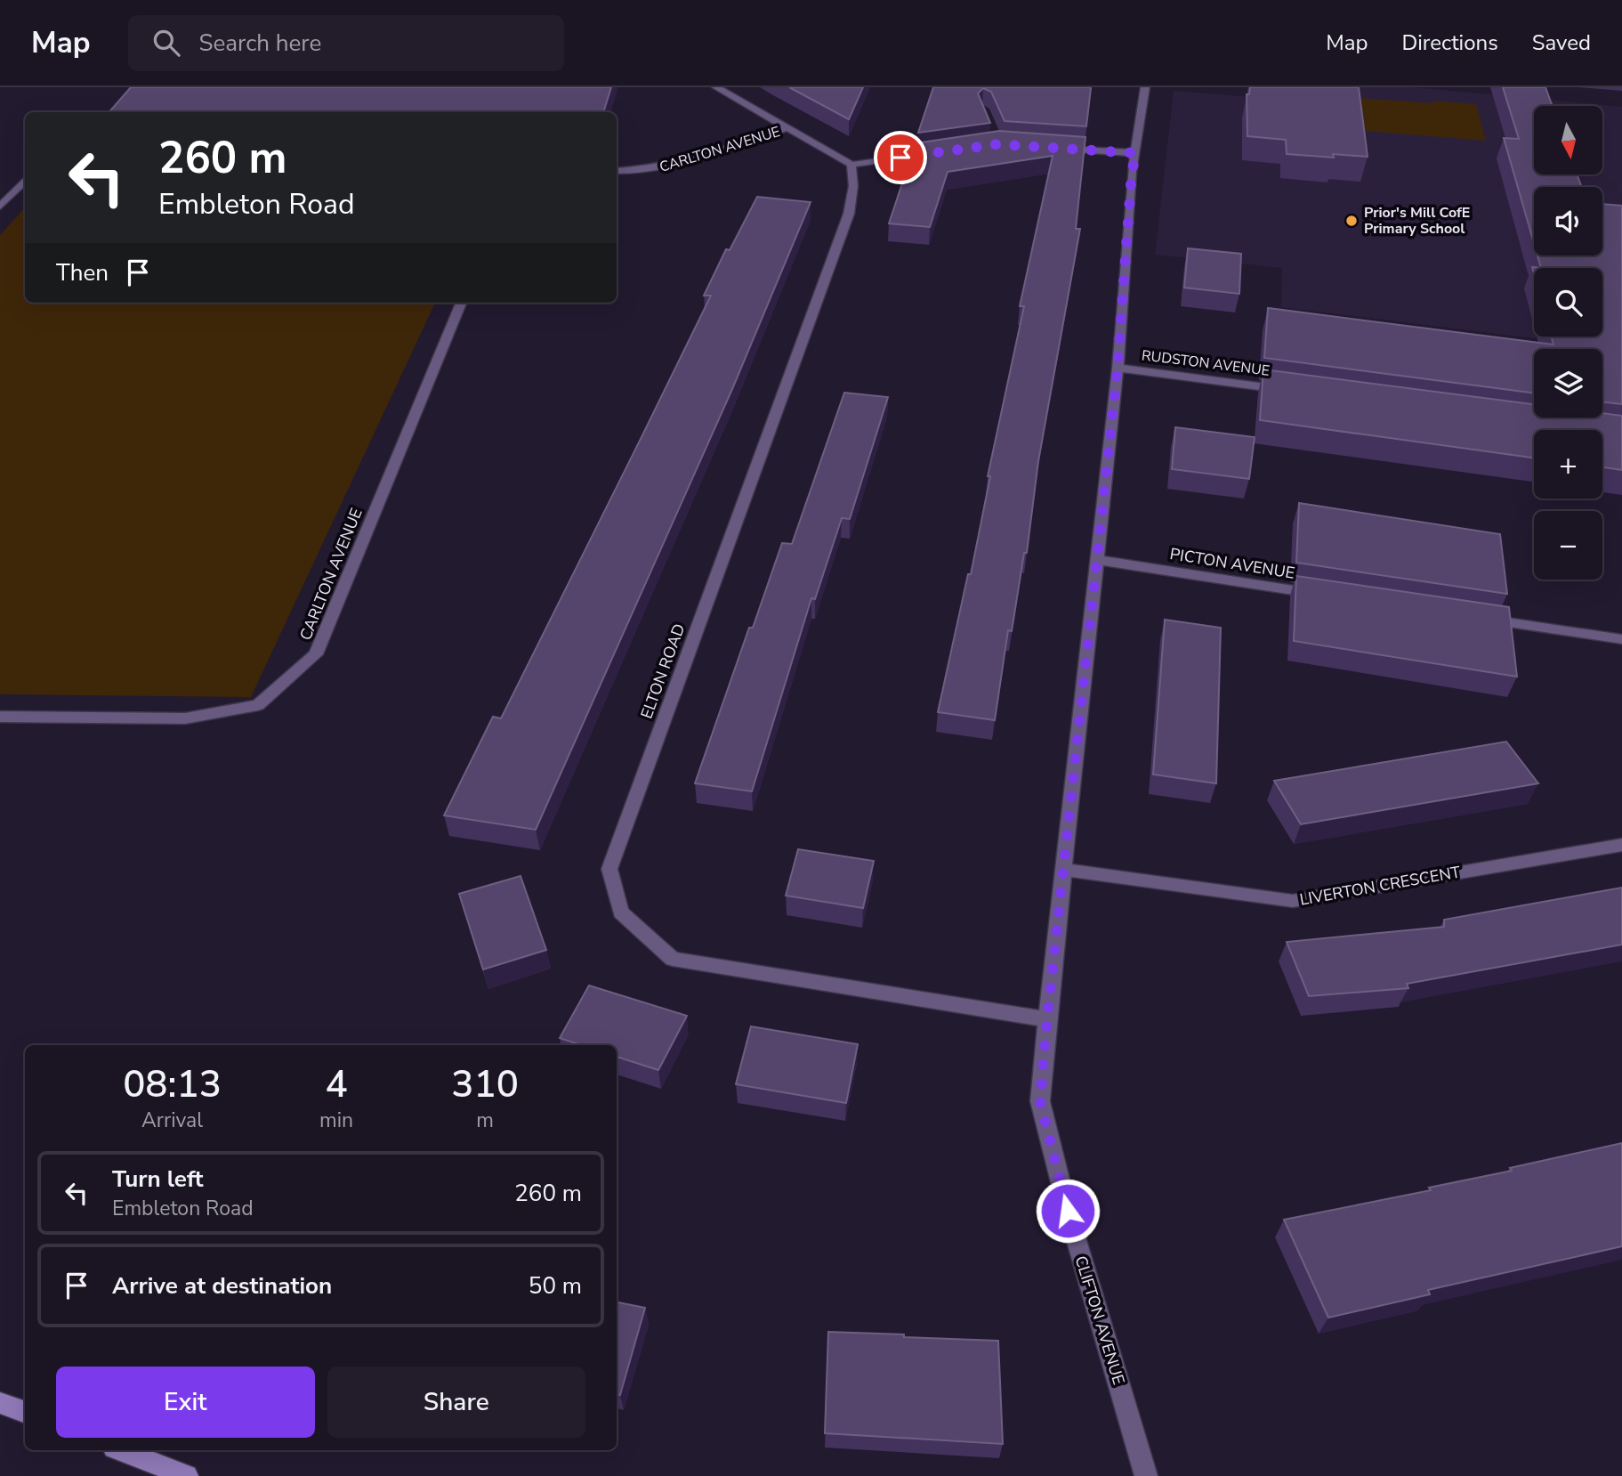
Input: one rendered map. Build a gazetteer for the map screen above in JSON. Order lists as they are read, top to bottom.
{
  "streets": {
    "street": [
      "CARLTON AVENUE",
      "RUDSTON AVENUE",
      "PICTON AVENUE",
      "ELTON ROAD",
      "LIVERTON CRESCENT",
      "CLIFTON AVENUE"
    ]
  },
  "crossings": [
    ["RUDSTON AVENUE", "CLIFTON AVENUE"],
    ["PICTON AVENUE", "CLIFTON AVENUE"],
    ["ELTON ROAD", "CLIFTON AVENUE"],
    ["LIVERTON CRESCENT", "CLIFTON AVENUE"]
  ],
  "places": ["Prior's Mill CofE Primary School"],
  "north": "bottom",
  "page": {
    "header": "Map",
    "search": "Search here",
    "nav": ["Map", "Directions", "Saved"],
    "map_buttons": ["+", "−"],
    "turn": ["260 m", "Embleton Road"],
    "then": "Then",
    "eta": [
      "08:13",
      "Arrival",
      "4",
      "min",
      "310",
      "m"
    ],
    "list": [
      {
        "name": "Turn left",
        "note": "Embleton Road",
        "value": "260 m"
      },
      {
        "name": "Arrive at destination",
        "value": "50 m"
      }
    ],
    "buttons": ["Exit", "Share"]
  }
}
